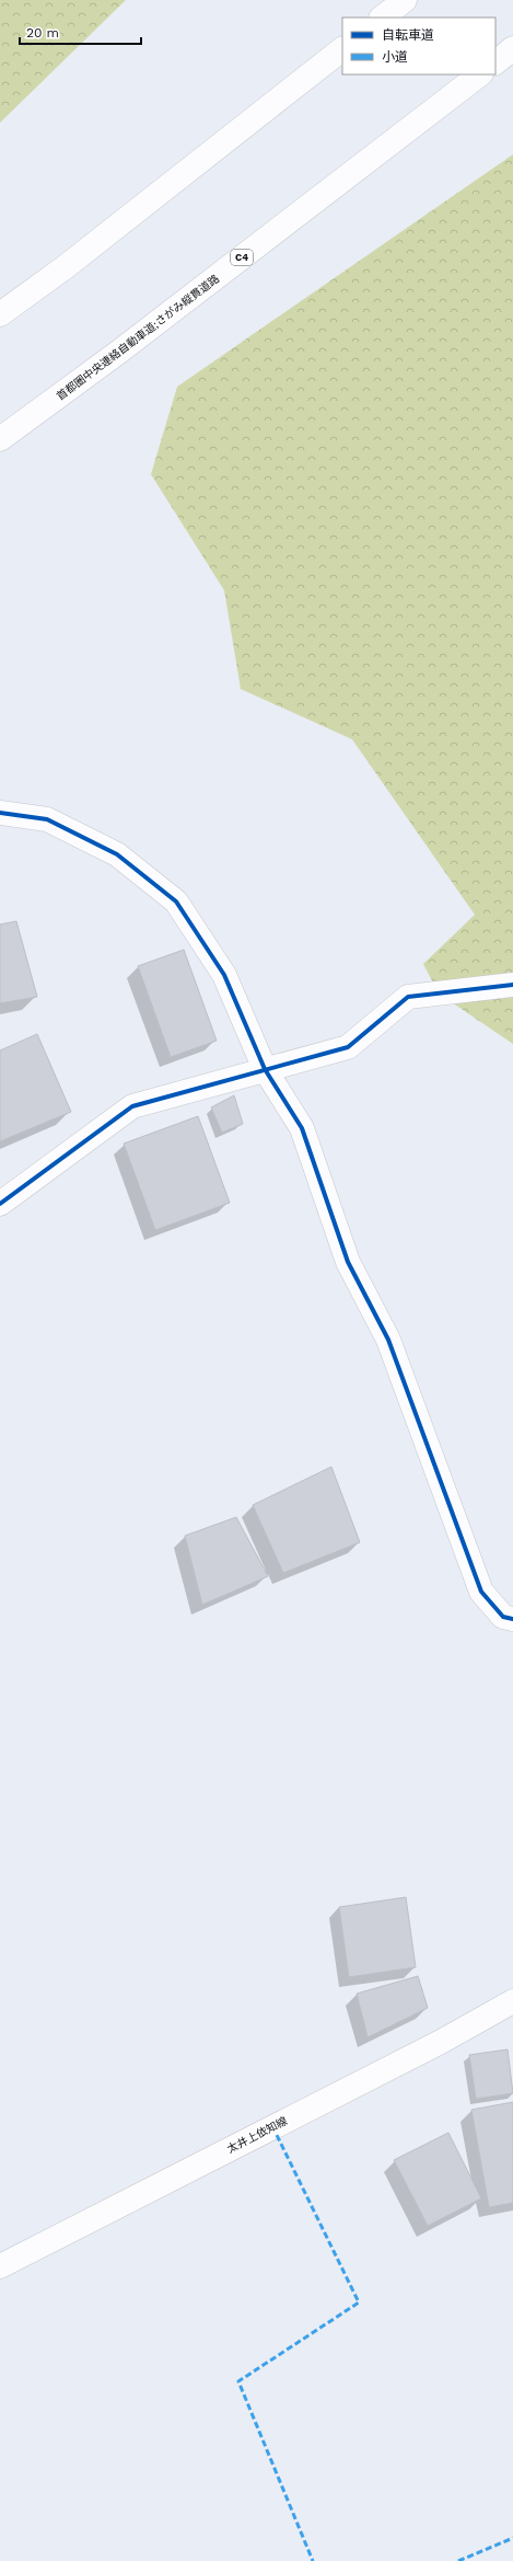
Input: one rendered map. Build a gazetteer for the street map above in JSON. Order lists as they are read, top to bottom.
{
  "streets": {
    "main road": ["C4", "首都圏中央連絡自動車道;さがみ縦貫道路", "太井上依知線"]
  },
  "legend": ["自転車道", "小道"],
  "scale_bar": "20 m"
}
